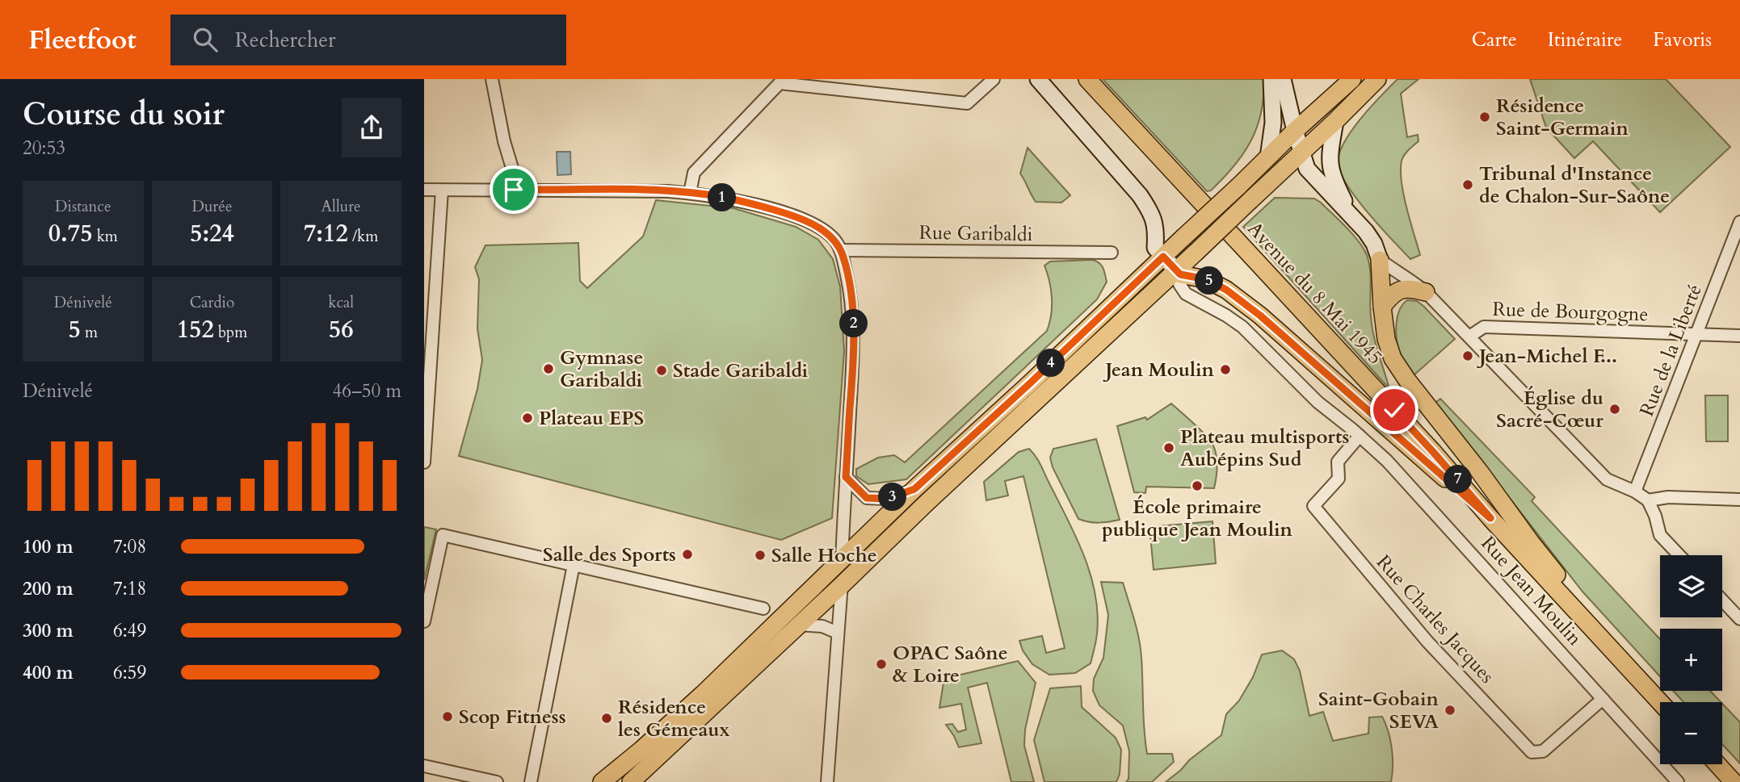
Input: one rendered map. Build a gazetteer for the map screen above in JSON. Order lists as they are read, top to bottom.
{
  "streets": {
    "main road": ["Avenue du 8 Mai 1945"],
    "street": [
      "Rue Garibaldi",
      "Rue de Bourgogne",
      "Rue de la Liberté",
      "Rue Jean Moulin",
      "Rue Charles Jacques"
    ]
  },
  "crossings": [
    ["Rue de Bourgogne", "Rue de la Liberté"],
    ["Rue Jean Moulin", "Rue Charles Jacques"]
  ],
  "places": [
    "Résidence Saint-Germain",
    "Tribunal d'Instance de Chalon-Sur-Saône",
    "Jean-Michel F...",
    "Gymnase Garibaldi",
    "Jean Moulin",
    "Stade Garibaldi",
    "Église du Sacré-Cœur",
    "Plateau EPS",
    "Plateau multisports Aubépins Sud",
    "École primaire publique Jean Moulin",
    "Salle des Sports",
    "Salle Hoche",
    "OPAC Saône & Loire",
    "Saint-Gobain SEVA",
    "Scop Fitness",
    "Résidence les Gémeaux"
  ],
  "page": {
    "header": "Fleetfoot",
    "search": "Rechercher",
    "nav": ["Carte", "Itinéraire", "Favoris"],
    "heading": ["Course du soir", "20:53"],
    "stats": [
      ["Distance", "0.75 km"],
      ["Durée", "5:24"],
      ["Allure", "7:12 /km"],
      ["Dénivelé", "5 m"],
      ["Cardio", "152 bpm"],
      ["kcal", "56"]
    ],
    "pins": [
      "1",
      "5",
      "2",
      "4",
      "7",
      "3"
    ],
    "chart": ["Dénivelé", "46–50 m"],
    "list": [
      {
        "name": "100 m",
        "note": "7:08"
      },
      {
        "name": "200 m",
        "note": "7:18"
      },
      {
        "name": "300 m",
        "note": "6:49"
      },
      {
        "name": "400 m",
        "note": "6:59"
      }
    ],
    "map_buttons": ["+", "−"]
  }
}
